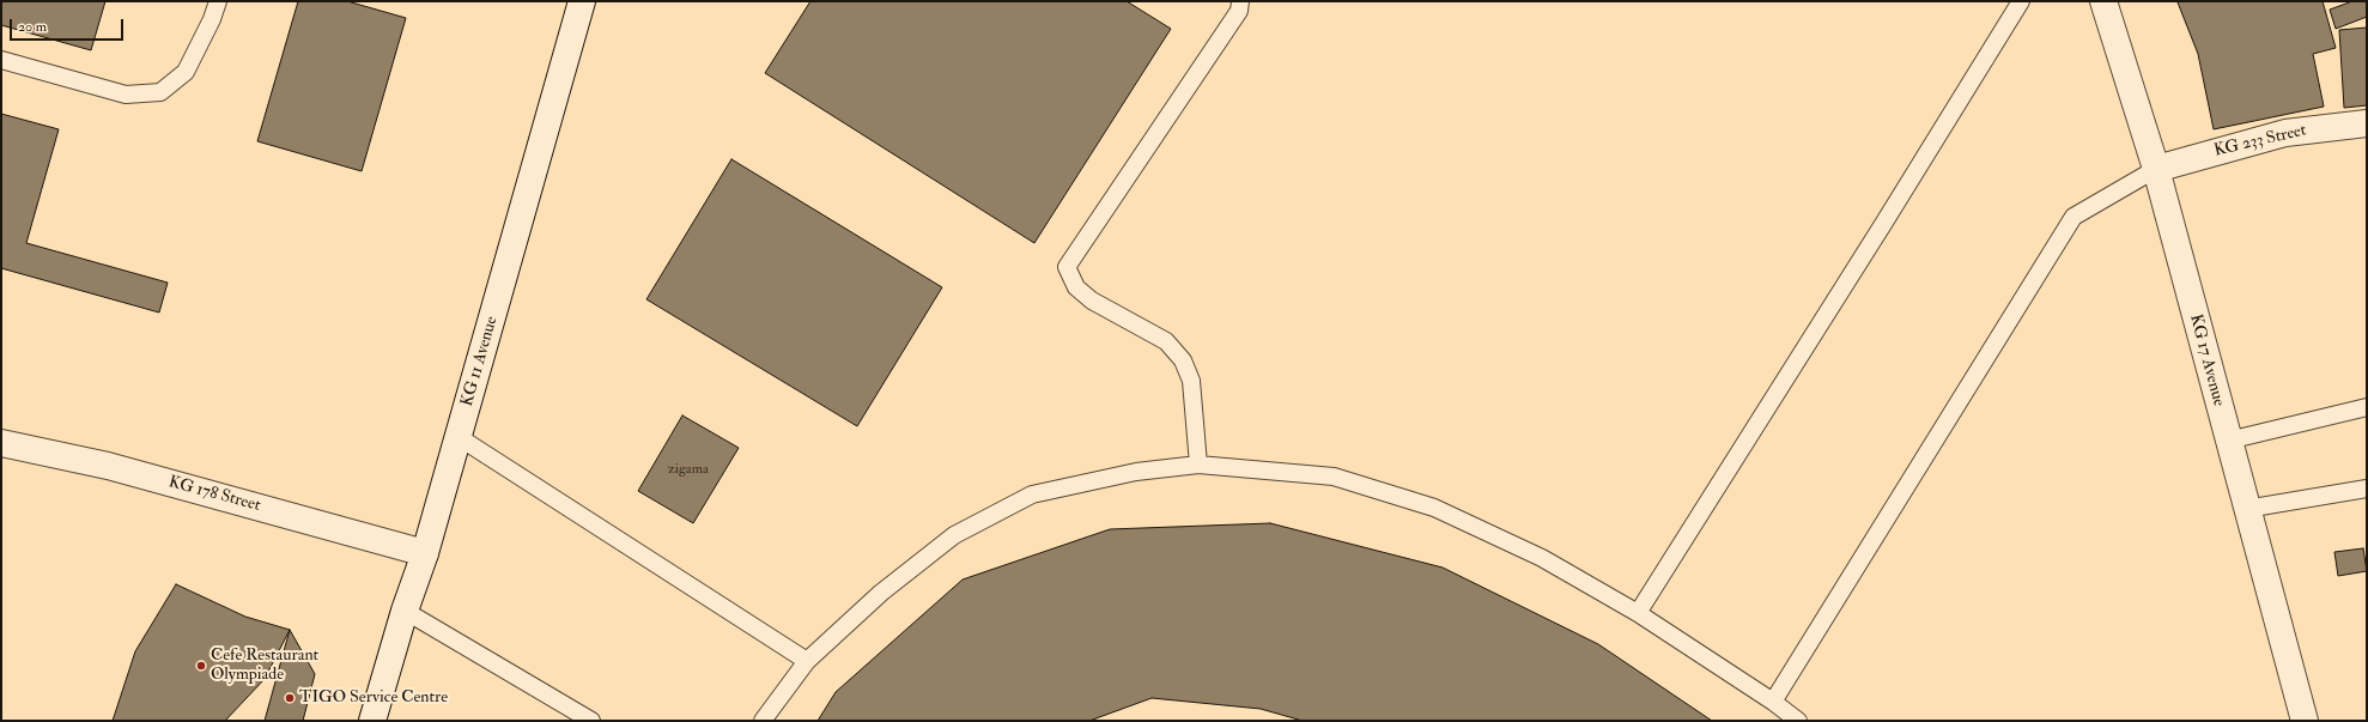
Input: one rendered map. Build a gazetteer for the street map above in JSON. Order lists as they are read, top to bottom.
{
  "streets": {
    "street": [
      "KG 233 Street",
      "KG 17 Avenue",
      "KG 11 Avenue",
      "KG 178 Street"
    ]
  },
  "crossings": [
    ["KG 233 Street", "KG 17 Avenue"],
    ["KG 11 Avenue", "KG 178 Street"]
  ],
  "places": ["Cefe Restaurant Olympiade", "TIGO Service Centre"],
  "house_numbers": ["zigama"],
  "scale_bar": "20 m"
}
